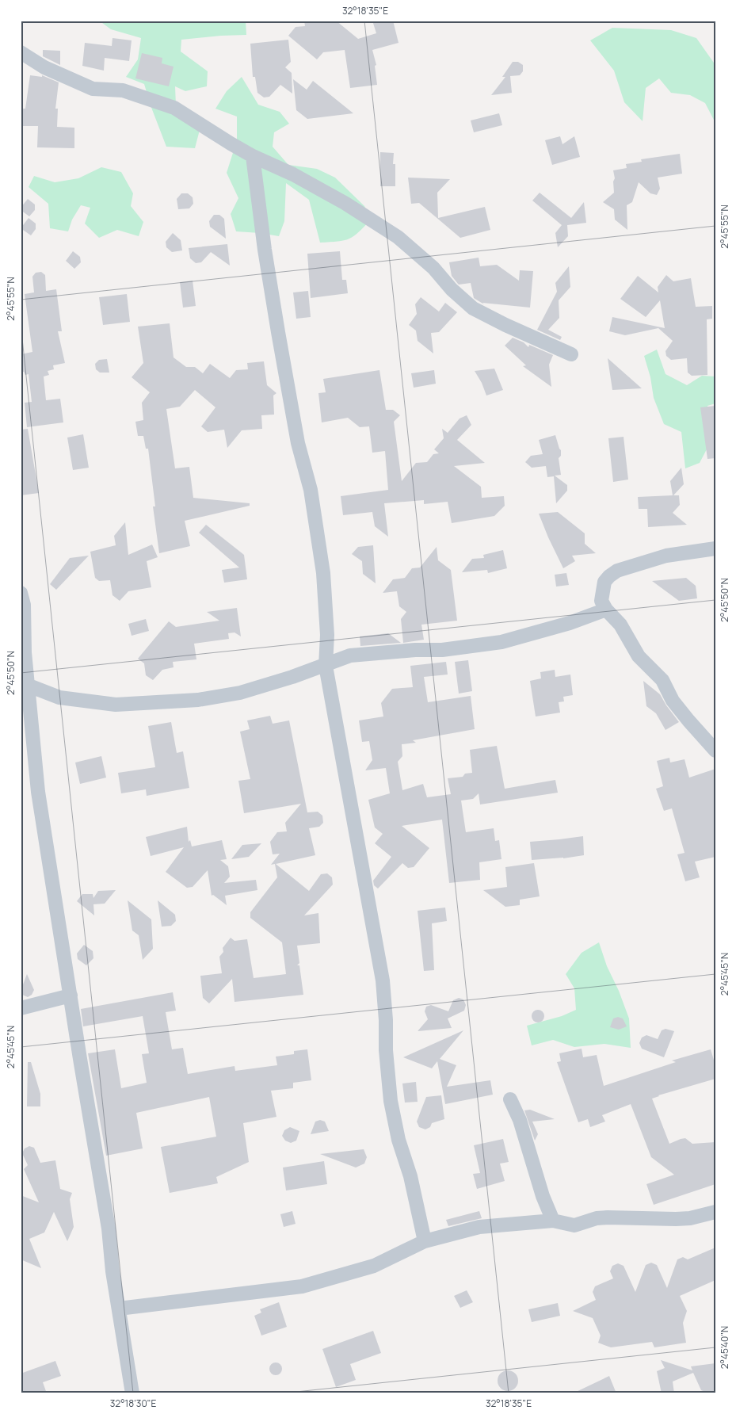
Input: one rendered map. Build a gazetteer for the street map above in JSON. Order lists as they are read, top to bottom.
{
  "coordinates": [
    "32°18'35\"E",
    "2°45'55\"N",
    "2°45'50\"N",
    "2°45'45\"N",
    "2°45'40\"N",
    "32°18'30\"E"
  ]
}
